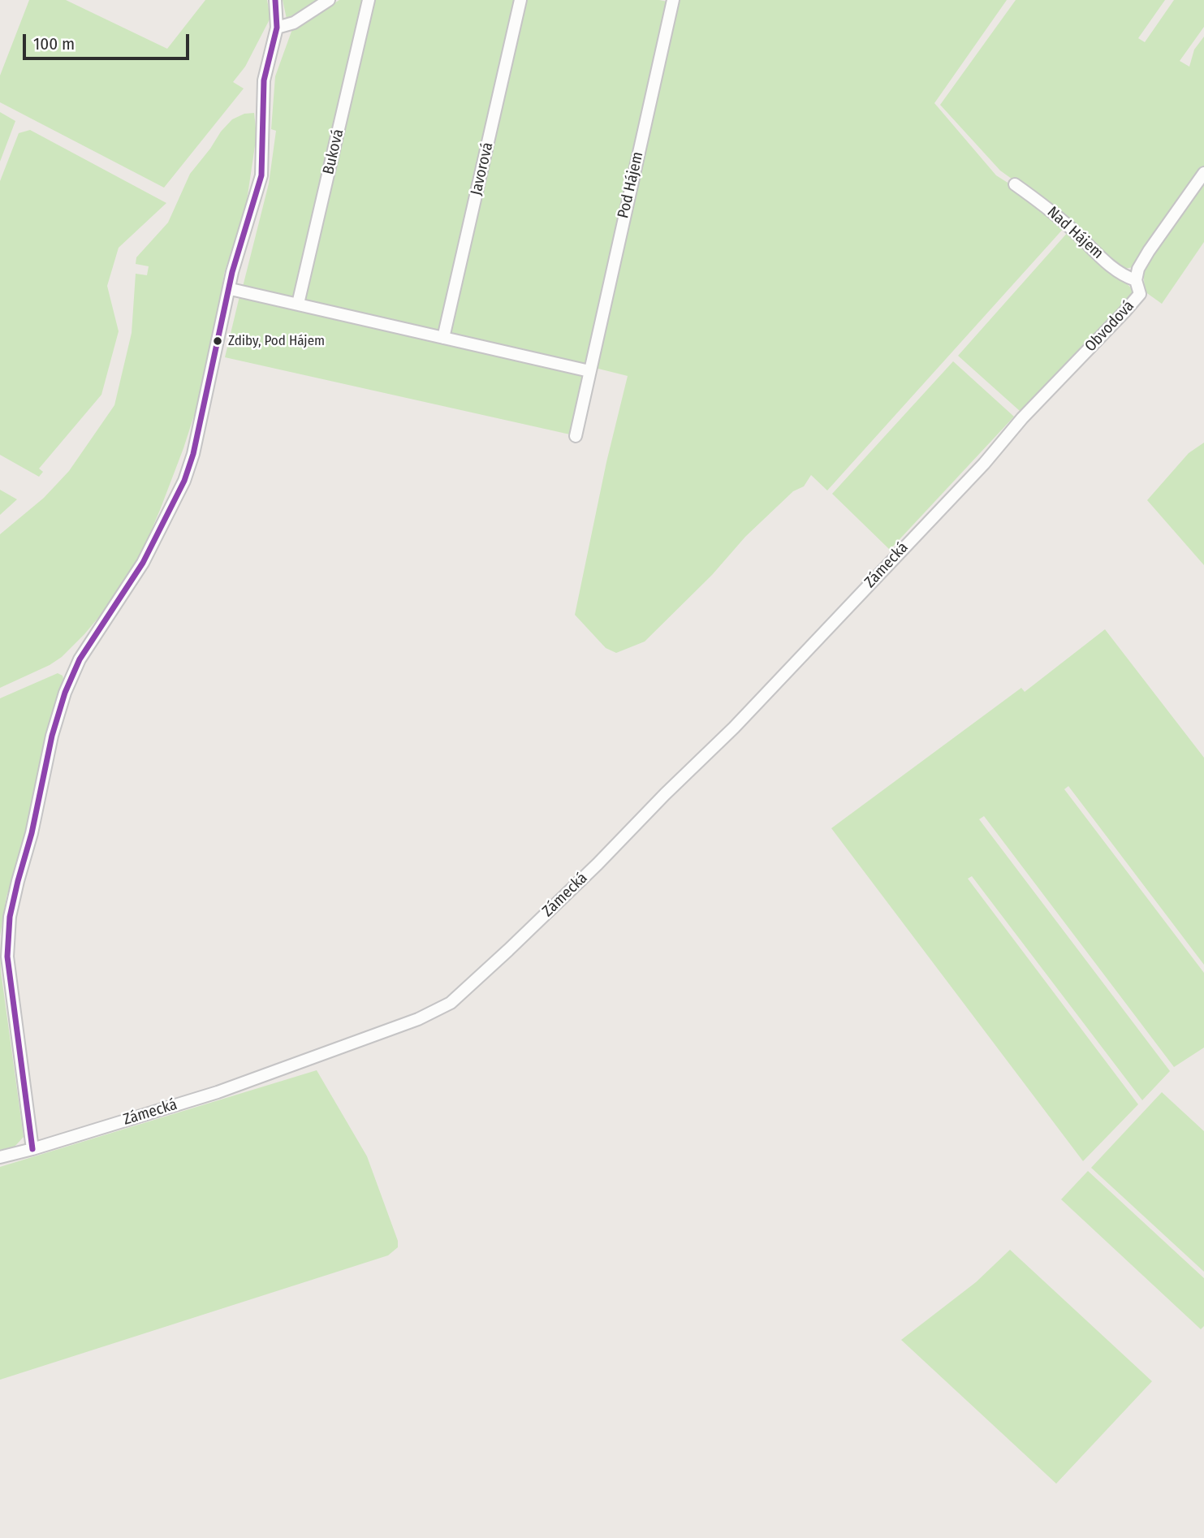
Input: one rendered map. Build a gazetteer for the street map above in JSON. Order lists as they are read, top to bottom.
{
  "streets": {
    "street": [
      "Buková",
      "Javorová",
      "Pod Hájem",
      "Nad Hájem",
      "Obvodová",
      "Zámecká"
    ]
  },
  "crossings": [
    ["Nad Hájem", "Obvodová"],
    ["Obvodová", "Zámecká"]
  ],
  "places": ["Zdiby, Pod Hájem"],
  "scale_bar": "100 m"
}
